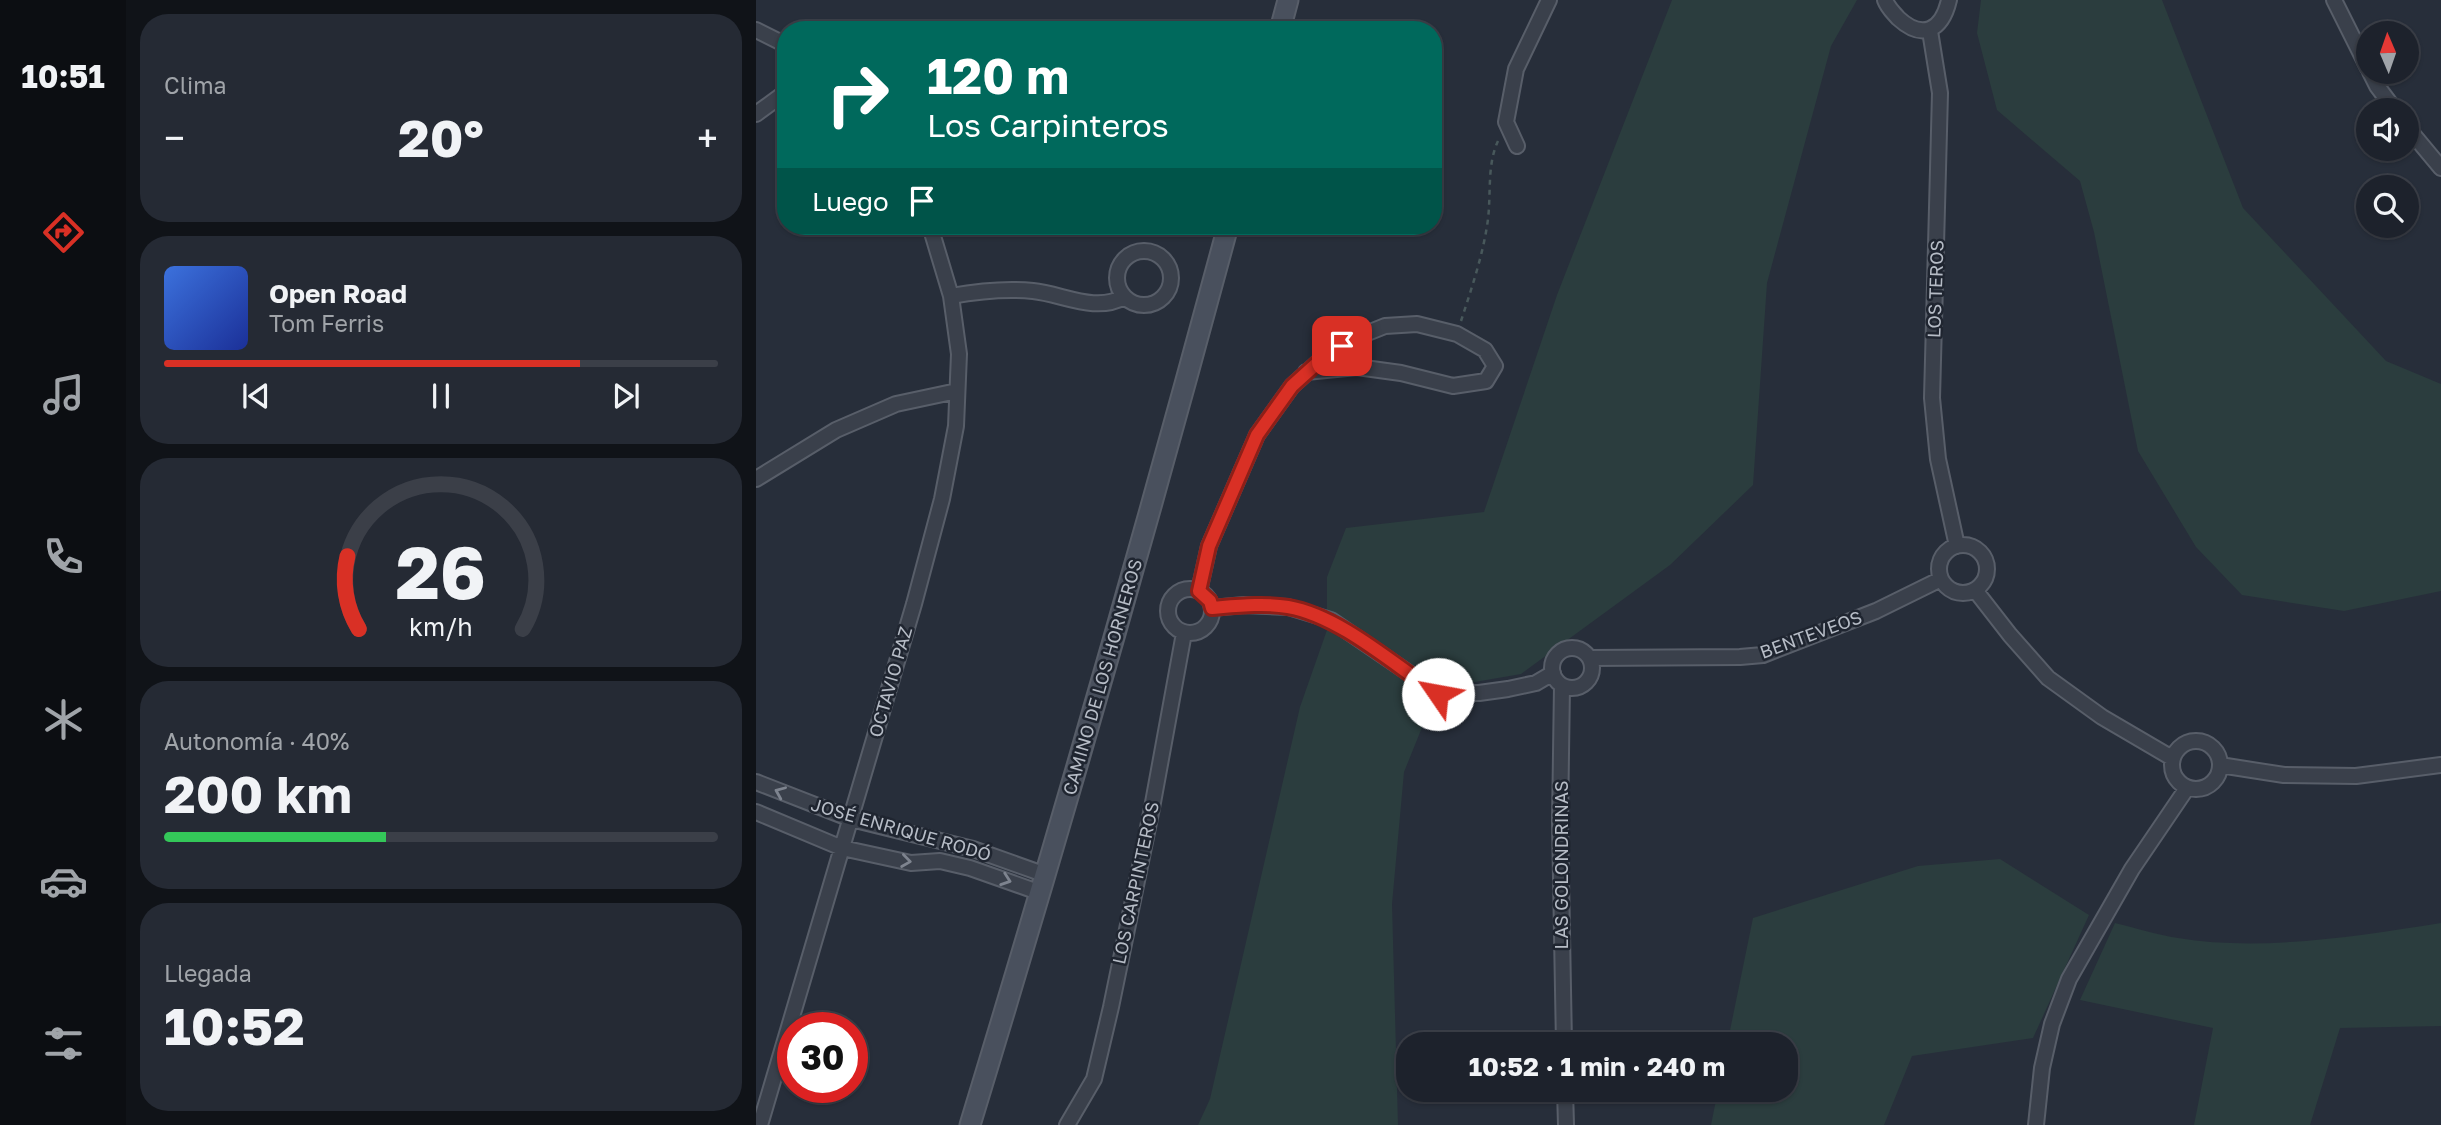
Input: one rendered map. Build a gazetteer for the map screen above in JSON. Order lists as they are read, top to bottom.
{
  "streets": {
    "street": [
      "LOS TEROS",
      "BENTEVEOS",
      "CAMINO DE LOS HORNEROS",
      "OCTAVIO PAZ",
      "JOSÉ ENRIQUE RODÓ",
      "LAS GOLONDRINAS",
      "LOS CARPINTEROS"
    ]
  },
  "crossings": [
    ["LOS TEROS", "BENTEVEOS"],
    ["BENTEVEOS", "LAS GOLONDRINAS"],
    ["CAMINO DE LOS HORNEROS", "JOSÉ ENRIQUE RODÓ"],
    ["OCTAVIO PAZ", "JOSÉ ENRIQUE RODÓ"]
  ],
  "north": "top",
  "page": {
    "tabs": "10:51",
    "tile": [
      "Clima",
      ["Autonomía · 40%", "200 km"],
      ["Llegada", "10:52"]
    ],
    "turn": ["120 m", "Los Carpinteros"],
    "heat": ["−", "20°", "+"],
    "then": "Luego",
    "song": ["Open Road", "Tom Ferris"],
    "limit": "30",
    "trip": "10:52 · 1 min · 240 m",
    "gauge": ["26", "km/h"]
  }
}
